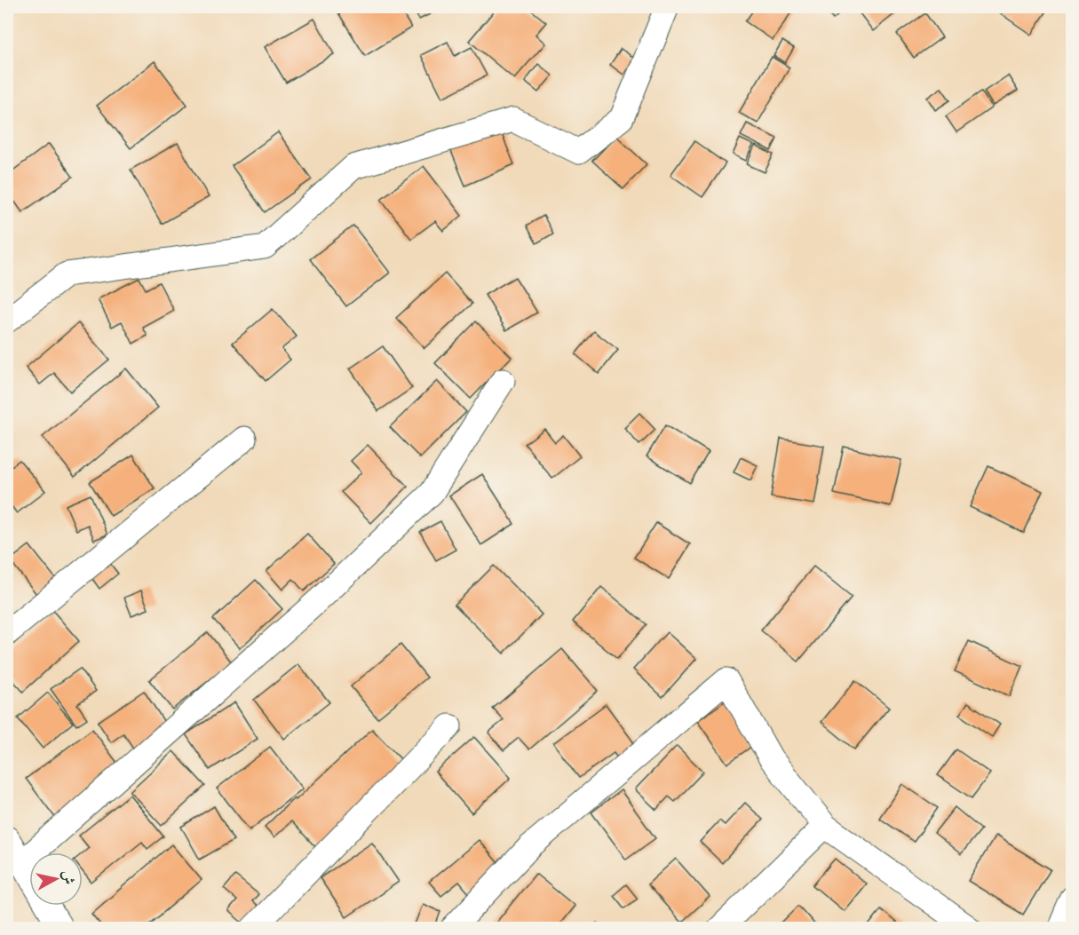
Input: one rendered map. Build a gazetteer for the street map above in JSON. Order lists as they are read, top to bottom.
{
  "north": "right"
}
